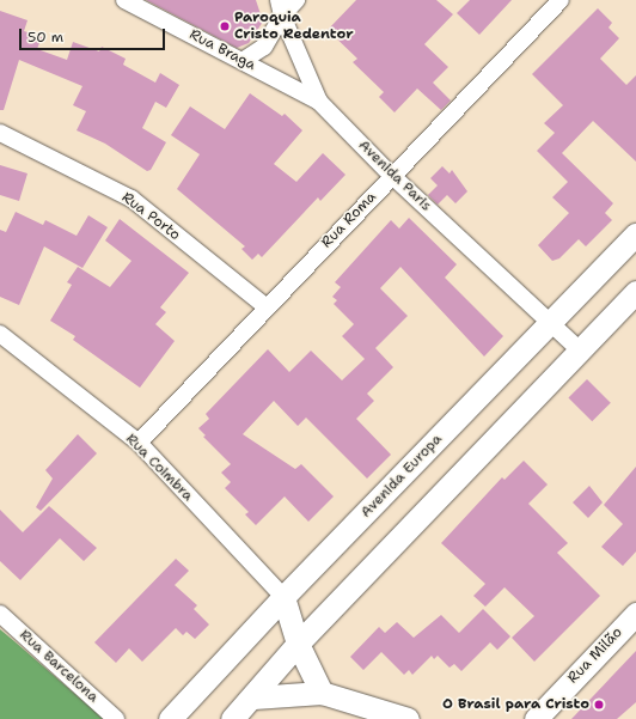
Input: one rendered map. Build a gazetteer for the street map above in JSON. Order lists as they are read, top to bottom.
{
  "streets": {
    "main road": ["Avenida Europa", "Rua Milão"],
    "street": [
      "Rua Braga",
      "Avenida Paris",
      "Rua Porto",
      "Rua Roma",
      "Rua Coimbra",
      "Rua Barcelona"
    ]
  },
  "crossings": [
    ["Rua Braga", "Avenida Paris"],
    ["Avenida Paris", "Rua Roma"],
    ["Avenida Paris", "Avenida Europa"],
    ["Rua Porto", "Rua Roma"],
    ["Rua Roma", "Rua Coimbra"],
    ["Rua Coimbra", "Avenida Europa"]
  ],
  "places": ["Paroquia Cristo Redentor", "O Brasil para Cristo"],
  "scale_bar": "50 m"
}
